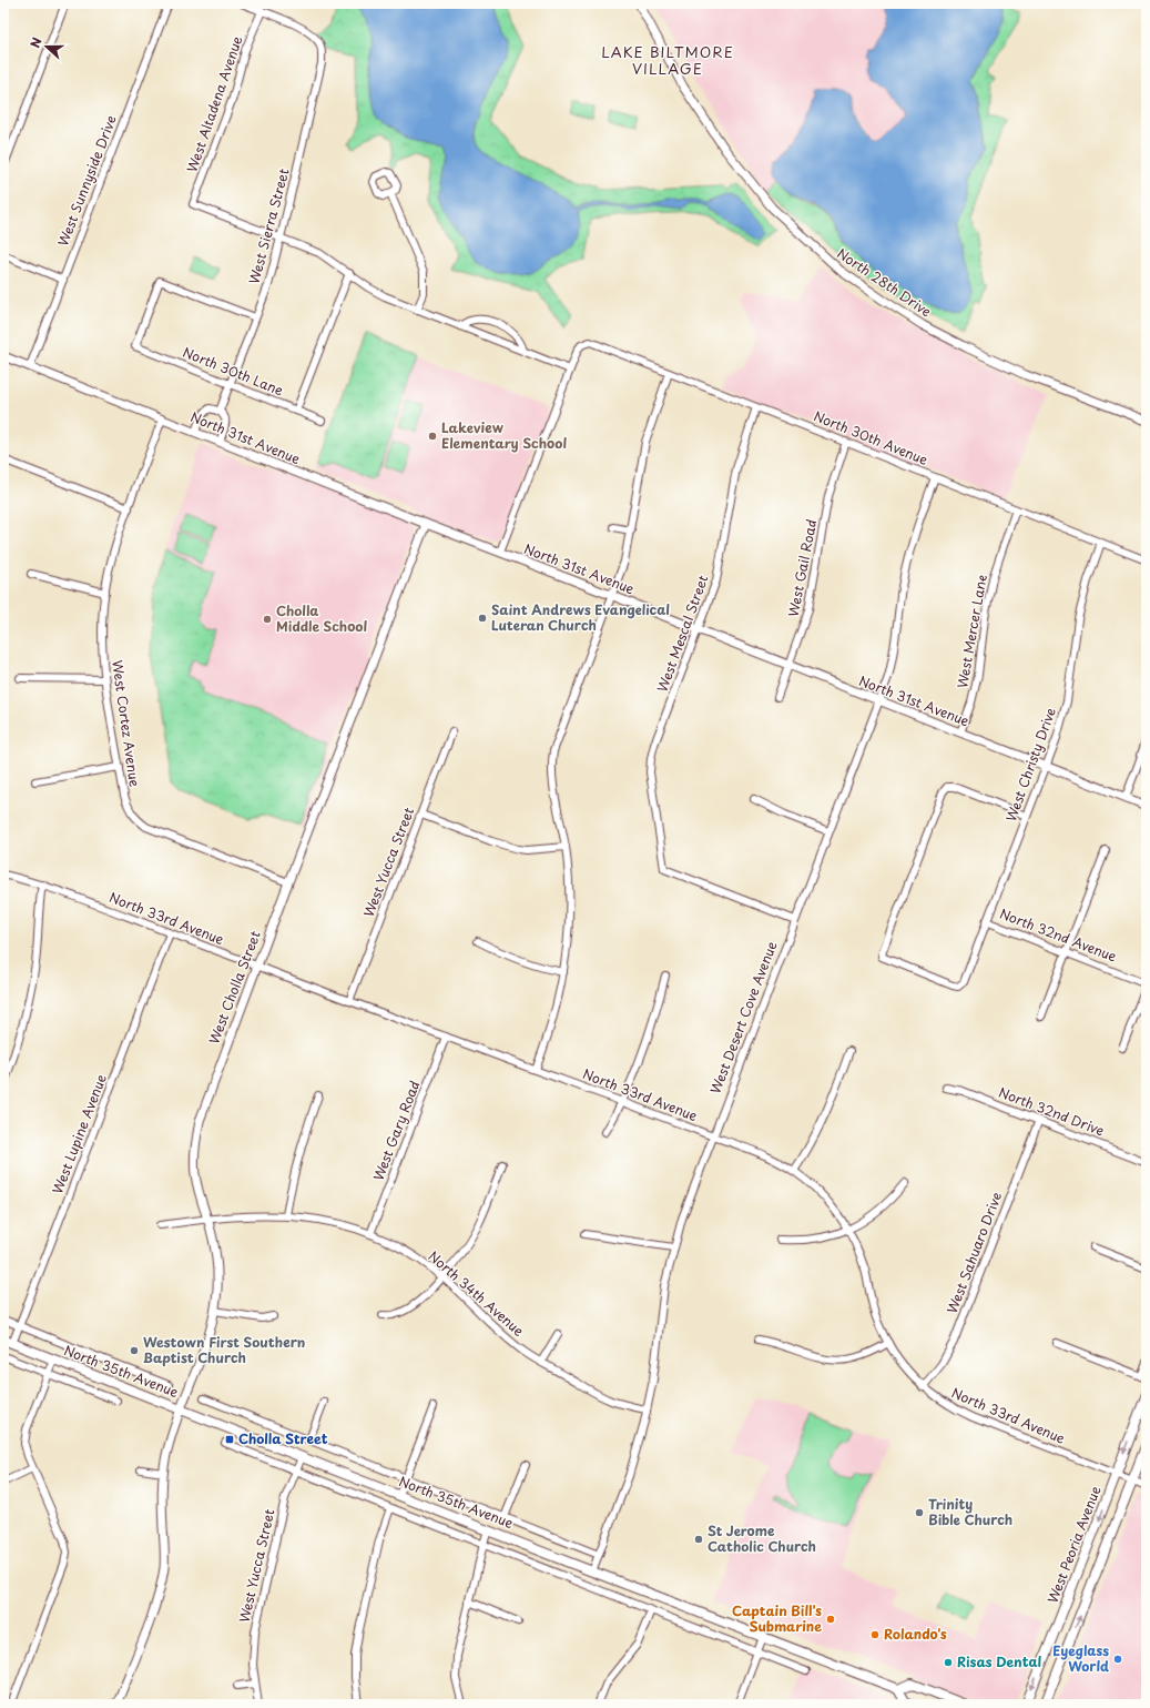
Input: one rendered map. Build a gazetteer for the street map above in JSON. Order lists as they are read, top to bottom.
{
  "streets": {
    "main road": ["North 35th Avenue", "West Peoria Avenue"],
    "street": [
      "West Altadena Avenue",
      "West Sunnyside Drive",
      "West Sierra Street",
      "North 28th Drive",
      "North 30th Lane",
      "North 31st Avenue",
      "North 30th Avenue",
      "West Gail Road",
      "West Mercer Lane",
      "West Mescal Street",
      "West Cortez Avenue",
      "West Christy Drive",
      "West Yucca Street",
      "North 33rd Avenue",
      "North 32nd Avenue",
      "West Cholla Street",
      "West Desert Cove Avenue",
      "North 32nd Drive",
      "West Gary Road",
      "West Lupine Avenue",
      "West Sahuaro Drive",
      "North 34th Avenue"
    ]
  },
  "crossings": [
    ["West Altadena Avenue", "West Sierra Street"],
    ["West Sunnyside Drive", "North 31st Avenue"],
    ["West Sierra Street", "North 30th Lane"],
    ["North 31st Avenue", "West Gail Road"],
    ["North 31st Avenue", "West Mercer Lane"],
    ["North 31st Avenue", "West Mescal Street"],
    ["North 31st Avenue", "West Cortez Avenue"],
    ["North 31st Avenue", "West Christy Drive"],
    ["North 31st Avenue", "West Cholla Street"],
    ["North 31st Avenue", "West Desert Cove Avenue"],
    ["North 30th Avenue", "West Gail Road"],
    ["North 30th Avenue", "West Mercer Lane"],
    ["North 30th Avenue", "West Mescal Street"],
    ["North 30th Avenue", "West Christy Drive"],
    ["North 30th Avenue", "West Desert Cove Avenue"],
    ["West Mescal Street", "West Desert Cove Avenue"],
    ["West Cortez Avenue", "West Cholla Street"],
    ["West Christy Drive", "North 32nd Avenue"],
    ["West Yucca Street", "North 33rd Avenue"],
    ["West Yucca Street", "North 35th Avenue"],
    ["North 33rd Avenue", "West Cholla Street"],
    ["North 33rd Avenue", "West Desert Cove Avenue"],
    ["North 33rd Avenue", "West Gary Road"],
    ["North 33rd Avenue", "West Lupine Avenue"],
    ["North 33rd Avenue", "West Sahuaro Drive"],
    ["North 33rd Avenue", "West Peoria Avenue"],
    ["West Cholla Street", "North 34th Avenue"],
    ["West Cholla Street", "North 35th Avenue"],
    ["West Desert Cove Avenue", "North 34th Avenue"],
    ["West Desert Cove Avenue", "North 35th Avenue"],
    ["North 32nd Drive", "West Sahuaro Drive"],
    ["West Gary Road", "North 34th Avenue"],
    ["West Lupine Avenue", "North 35th Avenue"]
  ],
  "districts": ["LAKE BILTMORE VILLAGE"],
  "places": {
    "other": [
      "Lakeview Elementary School",
      "Saint Andrews Evangelical Luteran Church",
      "Cholla Middle School",
      "Westown First Southern Baptist Church",
      "Trinity Bible Church",
      "St Jerome Catholic Church",
      "Captain Bill's Submarine",
      "Rolando's",
      "Eyeglass World",
      "Risas Dental"
    ],
    "transit": ["Cholla Street"]
  },
  "north": "left"
}
